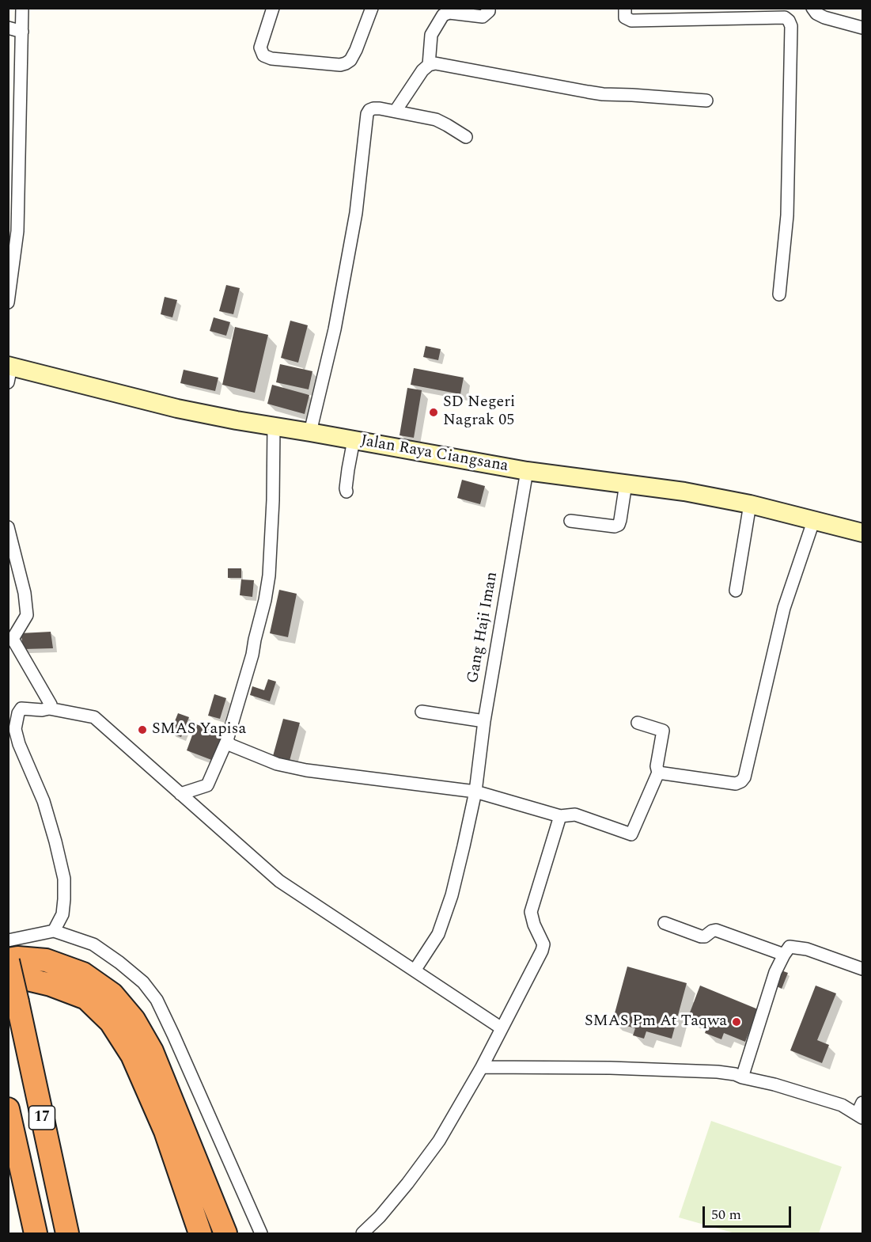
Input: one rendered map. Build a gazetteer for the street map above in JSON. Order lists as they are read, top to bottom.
{
  "streets": {
    "highway": ["17"],
    "main road": ["Jalan Raya Ciangsana"],
    "street": ["Gang Haji Iman"]
  },
  "crossings": [
    ["Jalan Raya Ciangsana", "Gang Haji Iman"]
  ],
  "places": ["SD Negeri Nagrak 05", "SMAS Yapisa", "SMAS Pm At Taqwa"],
  "scale_bar": "50 m"
}
